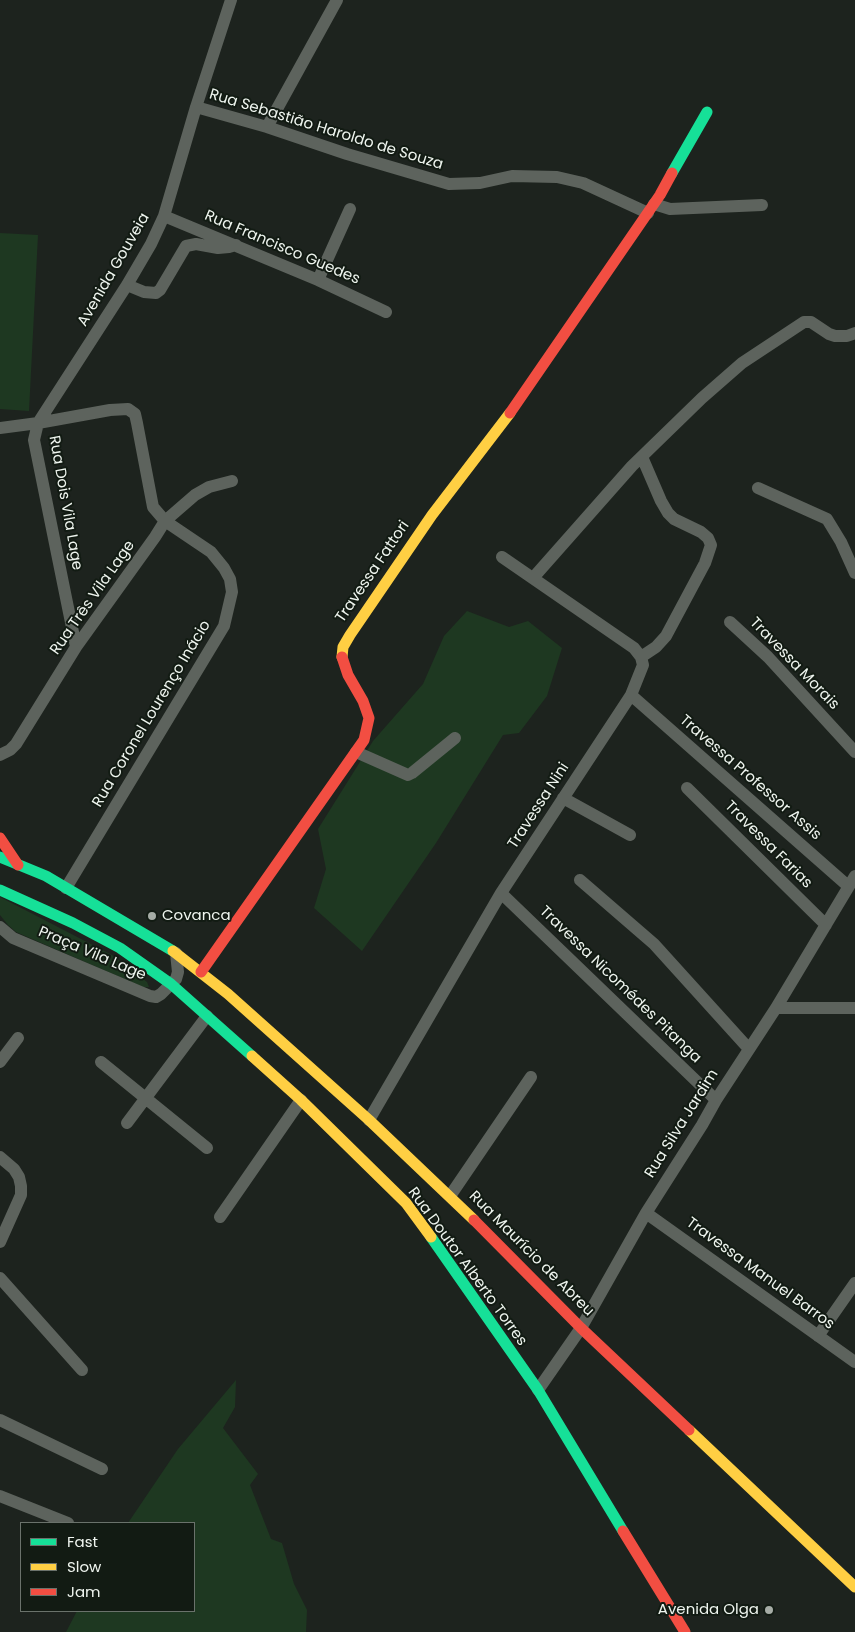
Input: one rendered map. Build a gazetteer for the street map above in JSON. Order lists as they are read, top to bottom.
{
  "streets": {
    "main road": ["Travessa Fattori", "Rua Maurício de Abreu", "Rua Doutor Alberto Torres"],
    "street": [
      "Rua Sebastião Haroldo de Souza",
      "Rua Francisco Guedes",
      "Avenida Gouveia",
      "Rua Dois Vila Lage",
      "Rua Três Vila Lage",
      "Travessa Morais",
      "Rua Coronel Lourenço Inácio",
      "Travessa Professor Assis",
      "Travessa Nini",
      "Travessa Farias",
      "Praça Vila Lage",
      "Travessa Nicomédes Pitanga",
      "Rua Silva Jardim",
      "Travessa Manuel Barros"
    ]
  },
  "crossings": [
    ["Rua Sebastião Haroldo de Souza", "Avenida Gouveia"],
    ["Rua Sebastião Haroldo de Souza", "Travessa Fattori"],
    ["Rua Francisco Guedes", "Avenida Gouveia"],
    ["Avenida Gouveia", "Rua Dois Vila Lage"],
    ["Avenida Gouveia", "Rua Coronel Lourenço Inácio"],
    ["Rua Dois Vila Lage", "Rua Três Vila Lage"],
    ["Rua Dois Vila Lage", "Rua Coronel Lourenço Inácio"],
    ["Travessa Fattori", "Rua Maurício de Abreu"],
    ["Rua Três Vila Lage", "Rua Coronel Lourenço Inácio"],
    ["Rua Coronel Lourenço Inácio", "Rua Maurício de Abreu"],
    ["Travessa Professor Assis", "Travessa Nini"],
    ["Travessa Professor Assis", "Rua Silva Jardim"],
    ["Travessa Nini", "Travessa Nicomédes Pitanga"],
    ["Travessa Nini", "Rua Maurício de Abreu"],
    ["Travessa Farias", "Rua Silva Jardim"],
    ["Praça Vila Lage", "Rua Doutor Alberto Torres"],
    ["Travessa Nicomédes Pitanga", "Rua Silva Jardim"],
    ["Rua Silva Jardim", "Rua Maurício de Abreu"],
    ["Rua Silva Jardim", "Rua Doutor Alberto Torres"],
    ["Rua Silva Jardim", "Travessa Manuel Barros"]
  ],
  "places": ["Covanca", "Avenida Olga"],
  "legend": ["Fast", "Slow", "Jam"]
}
